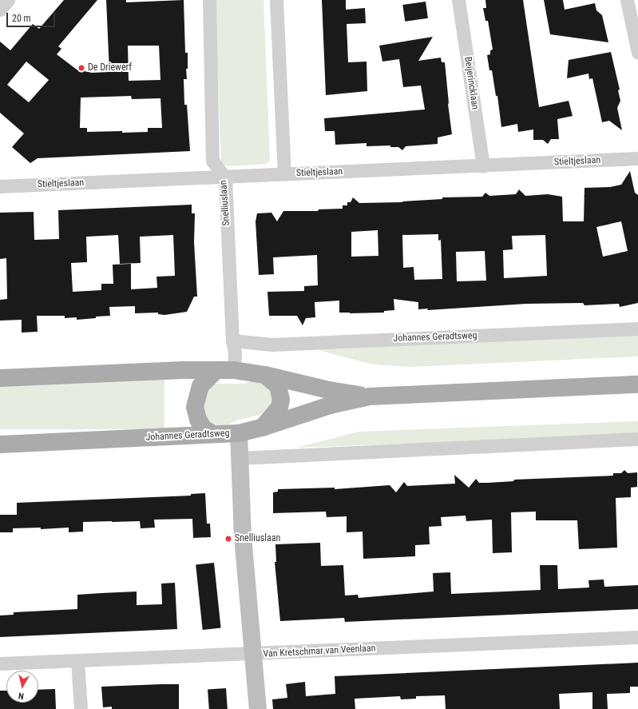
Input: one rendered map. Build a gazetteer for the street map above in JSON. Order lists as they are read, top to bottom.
{
  "streets": {
    "main road": ["Johannes Geradtsweg"],
    "street": [
      "Beijerincklaan",
      "Stieltjeslaan",
      "Snelliuslaan",
      "Van Kretschmar van Veenlaan"
    ]
  },
  "crossings": [
    ["Beijerincklaan", "Stieltjeslaan"],
    ["Stieltjeslaan", "Snelliuslaan"],
    ["Snelliuslaan", "Johannes Geradtsweg"]
  ],
  "places": ["De Driewerf", "Snelliuslaan"],
  "scale_bar": "20 m",
  "north": "bottom"
}
